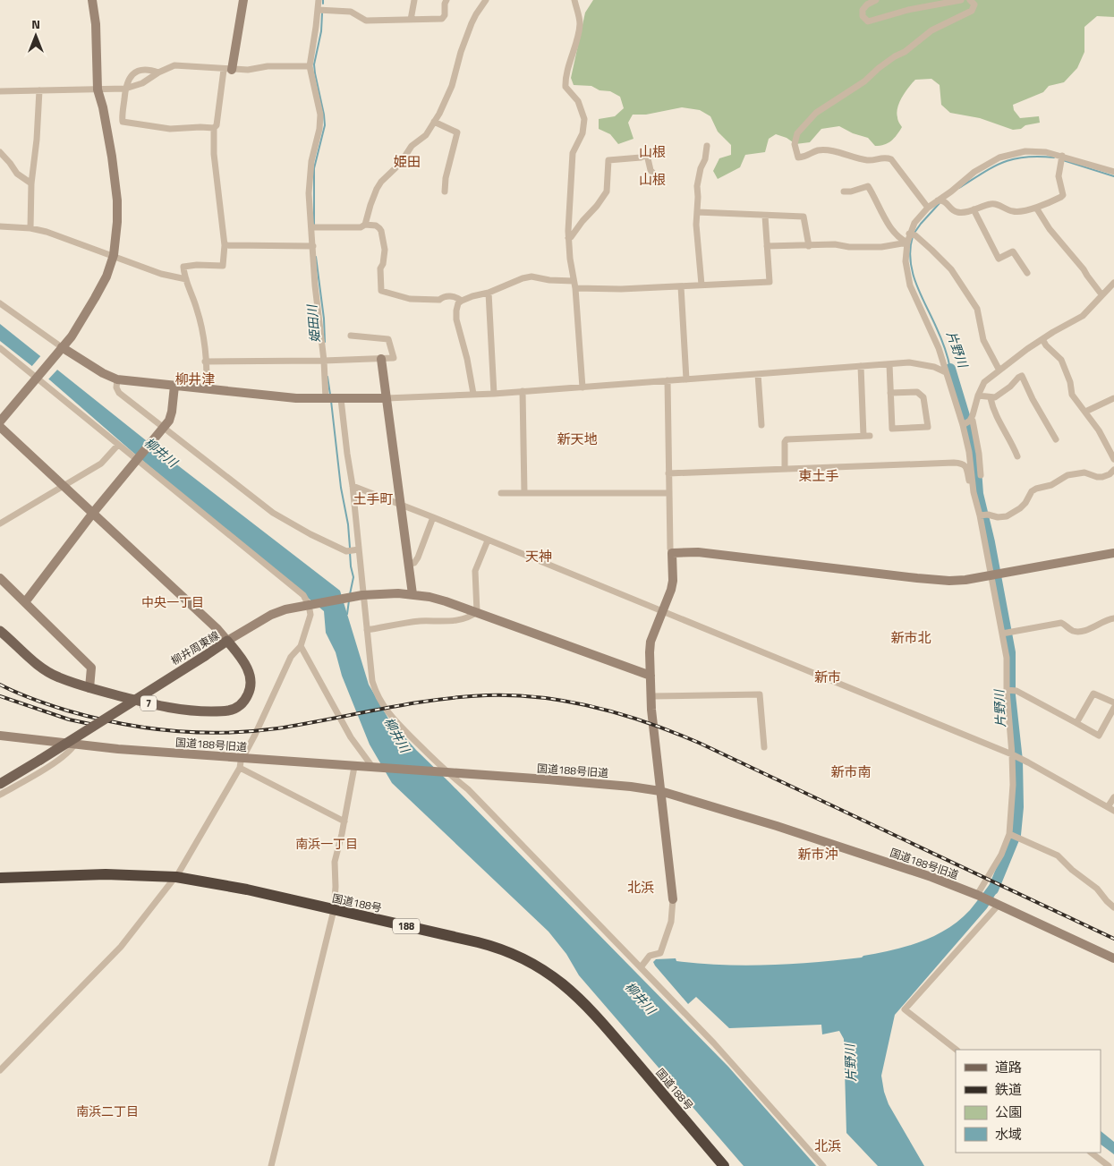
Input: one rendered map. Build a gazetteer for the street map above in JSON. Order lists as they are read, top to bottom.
{
  "streets": {
    "highway": ["国道188号", "188"],
    "main road": ["柳井周東線", "7"],
    "street": ["国道188号旧道"]
  },
  "districts": [
    "山根",
    "姫田",
    "山根",
    "柳井津",
    "新天地",
    "東土手",
    "土手町",
    "天神",
    "中央一丁目",
    "新市北",
    "新市",
    "新市南",
    "南浜一丁目",
    "新市沖",
    "北浜",
    "南浜二丁目",
    "北浜"
  ],
  "water": ["姫田川", "片野川", "柳井川"],
  "legend": [
    "道路",
    "鉄道",
    "公園",
    "水域"
  ],
  "north": "top"
}
